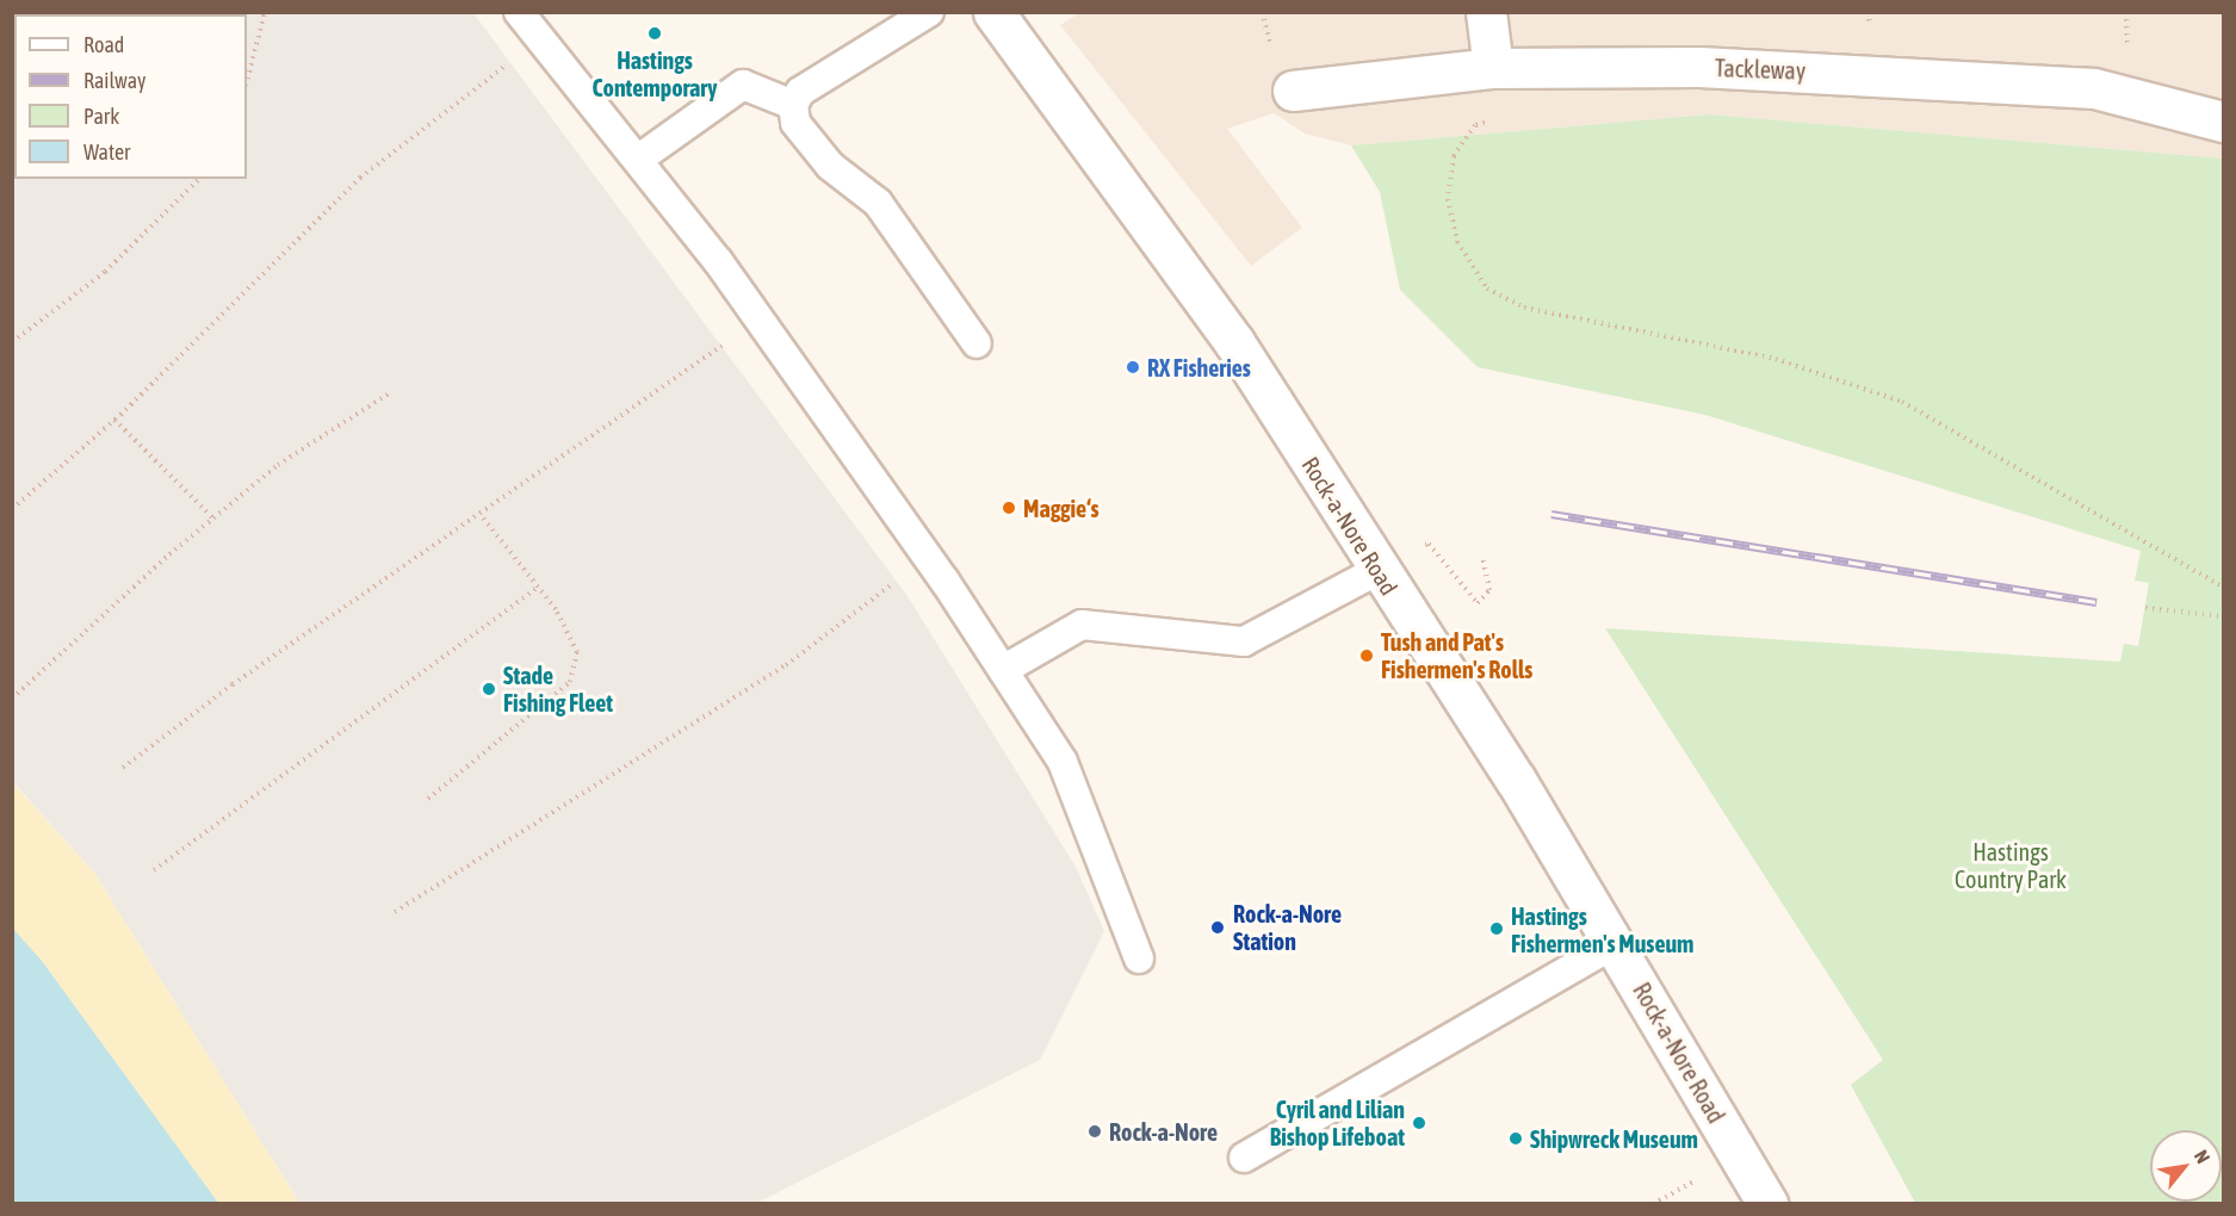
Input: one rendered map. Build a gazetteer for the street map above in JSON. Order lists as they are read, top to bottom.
{
  "streets": {
    "street": ["Tackleway", "Rock-a-Nore Road"]
  },
  "parks": ["Hastings Country Park"],
  "places": [
    "Hastings Contemporary",
    "RX Fisheries",
    "Maggie‘s",
    "Tush and Pat's Fishermen's Rolls",
    "Stade Fishing Fleet",
    "Rock-a-Nore Station",
    "Hastings Fishermen's Museum",
    "Cyril and Lilian Bishop Lifeboat",
    "Rock-a-Nore",
    "Shipwreck Museum"
  ],
  "legend": [
    "Road",
    "Railway",
    "Park",
    "Water"
  ],
  "north": "top right"
}
